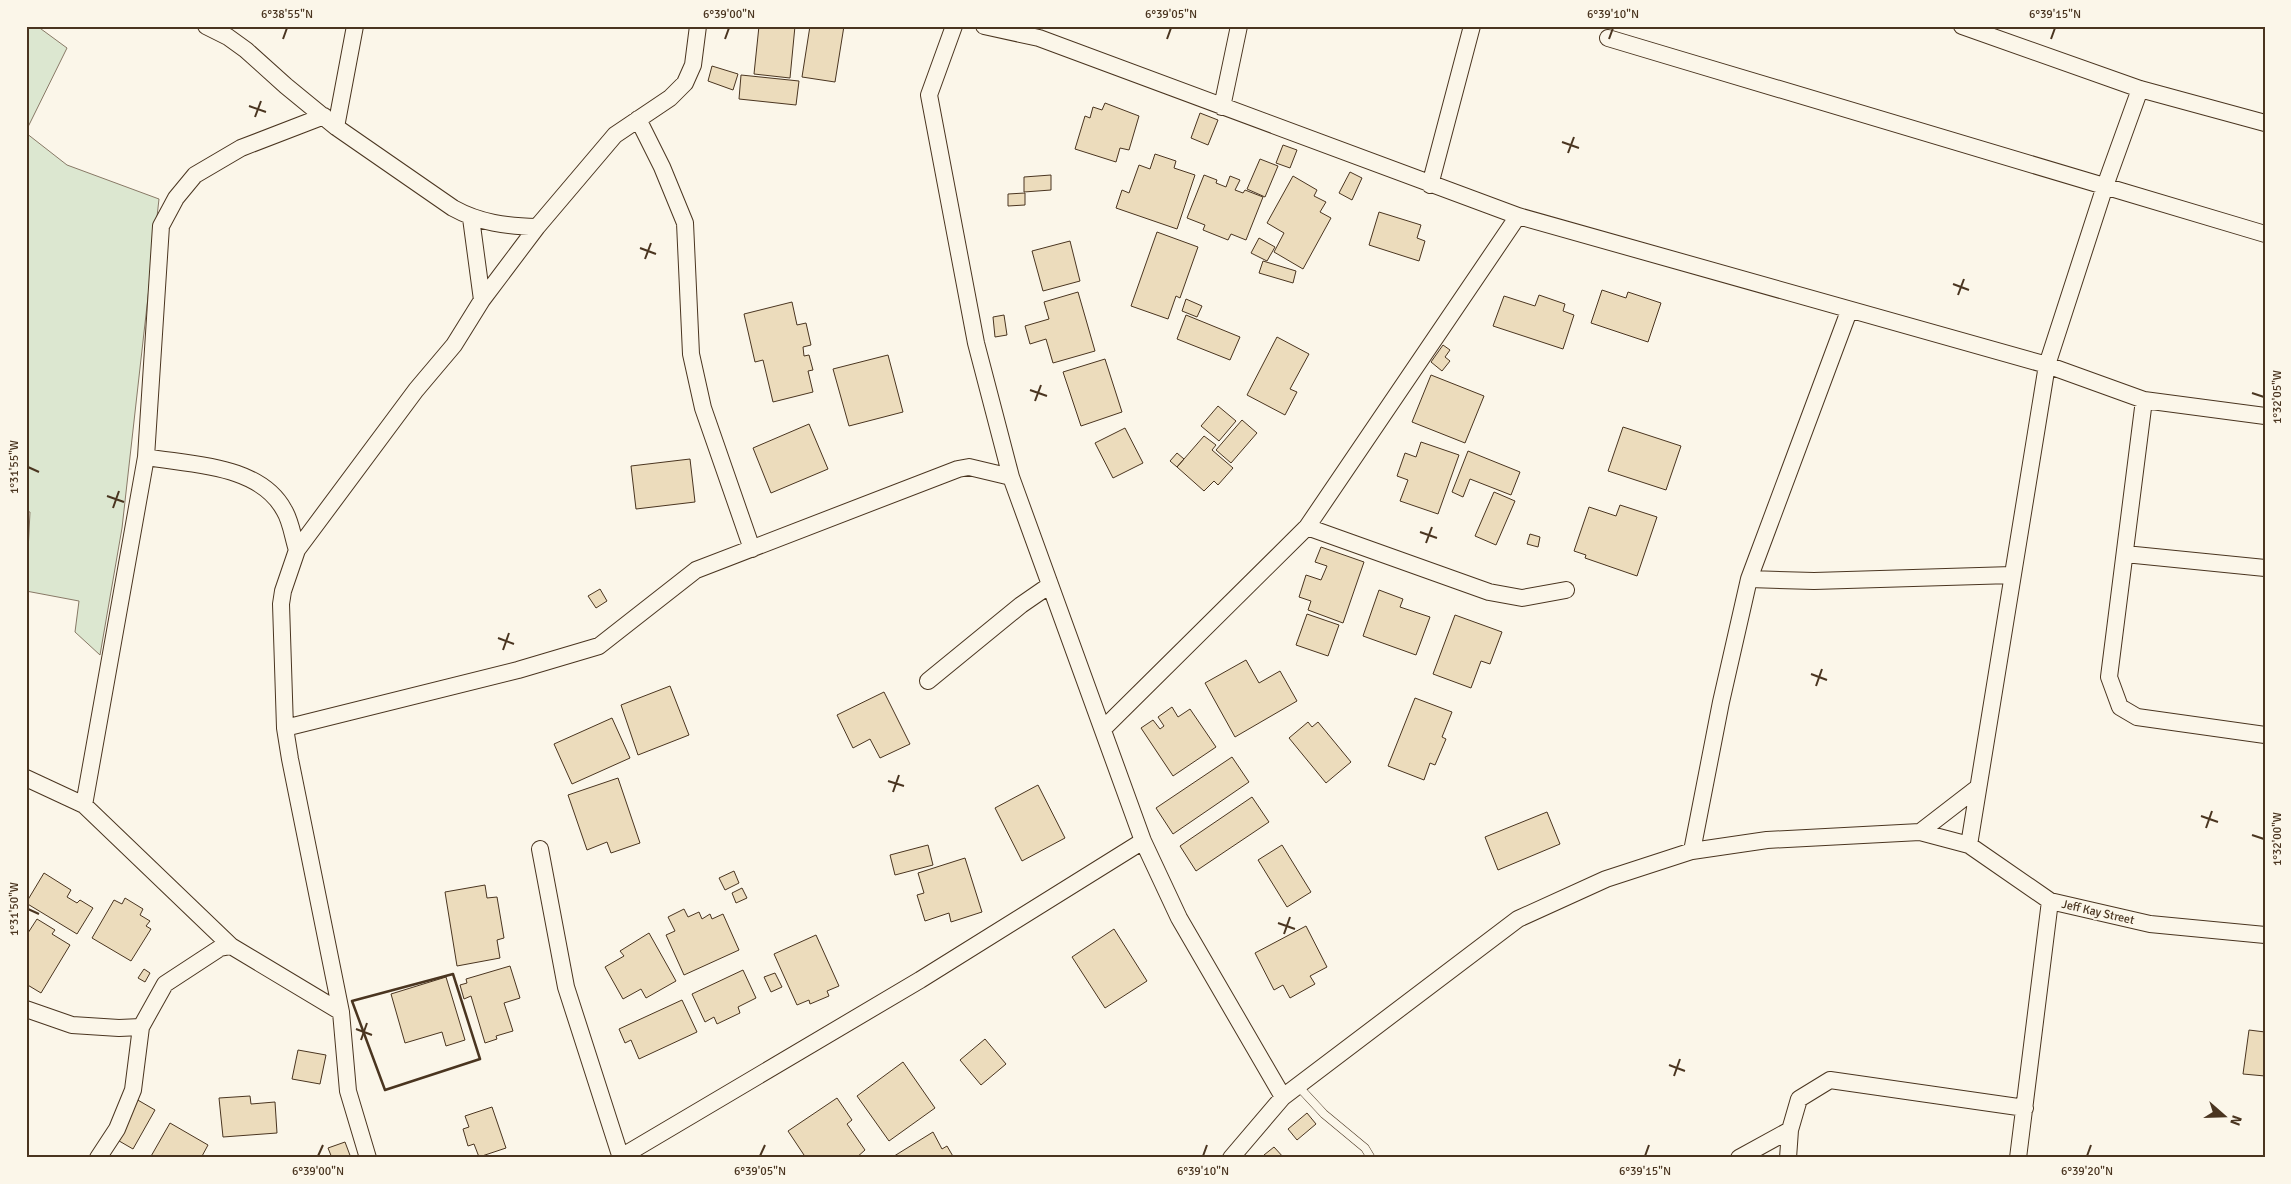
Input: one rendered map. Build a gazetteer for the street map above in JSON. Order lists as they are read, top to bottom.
{
  "streets": {
    "street": ["Jeff Kay Street"]
  },
  "north": "right",
  "coordinates": [
    "6°38'55\"N",
    "6°39'00\"N",
    "6°39'05\"N",
    "6°39'10\"N",
    "6°39'15\"N",
    "1°32'05\"W",
    "1°31'55\"W",
    "1°32'00\"W",
    "1°31'50\"W",
    "6°39'20\"N"
  ]
}
